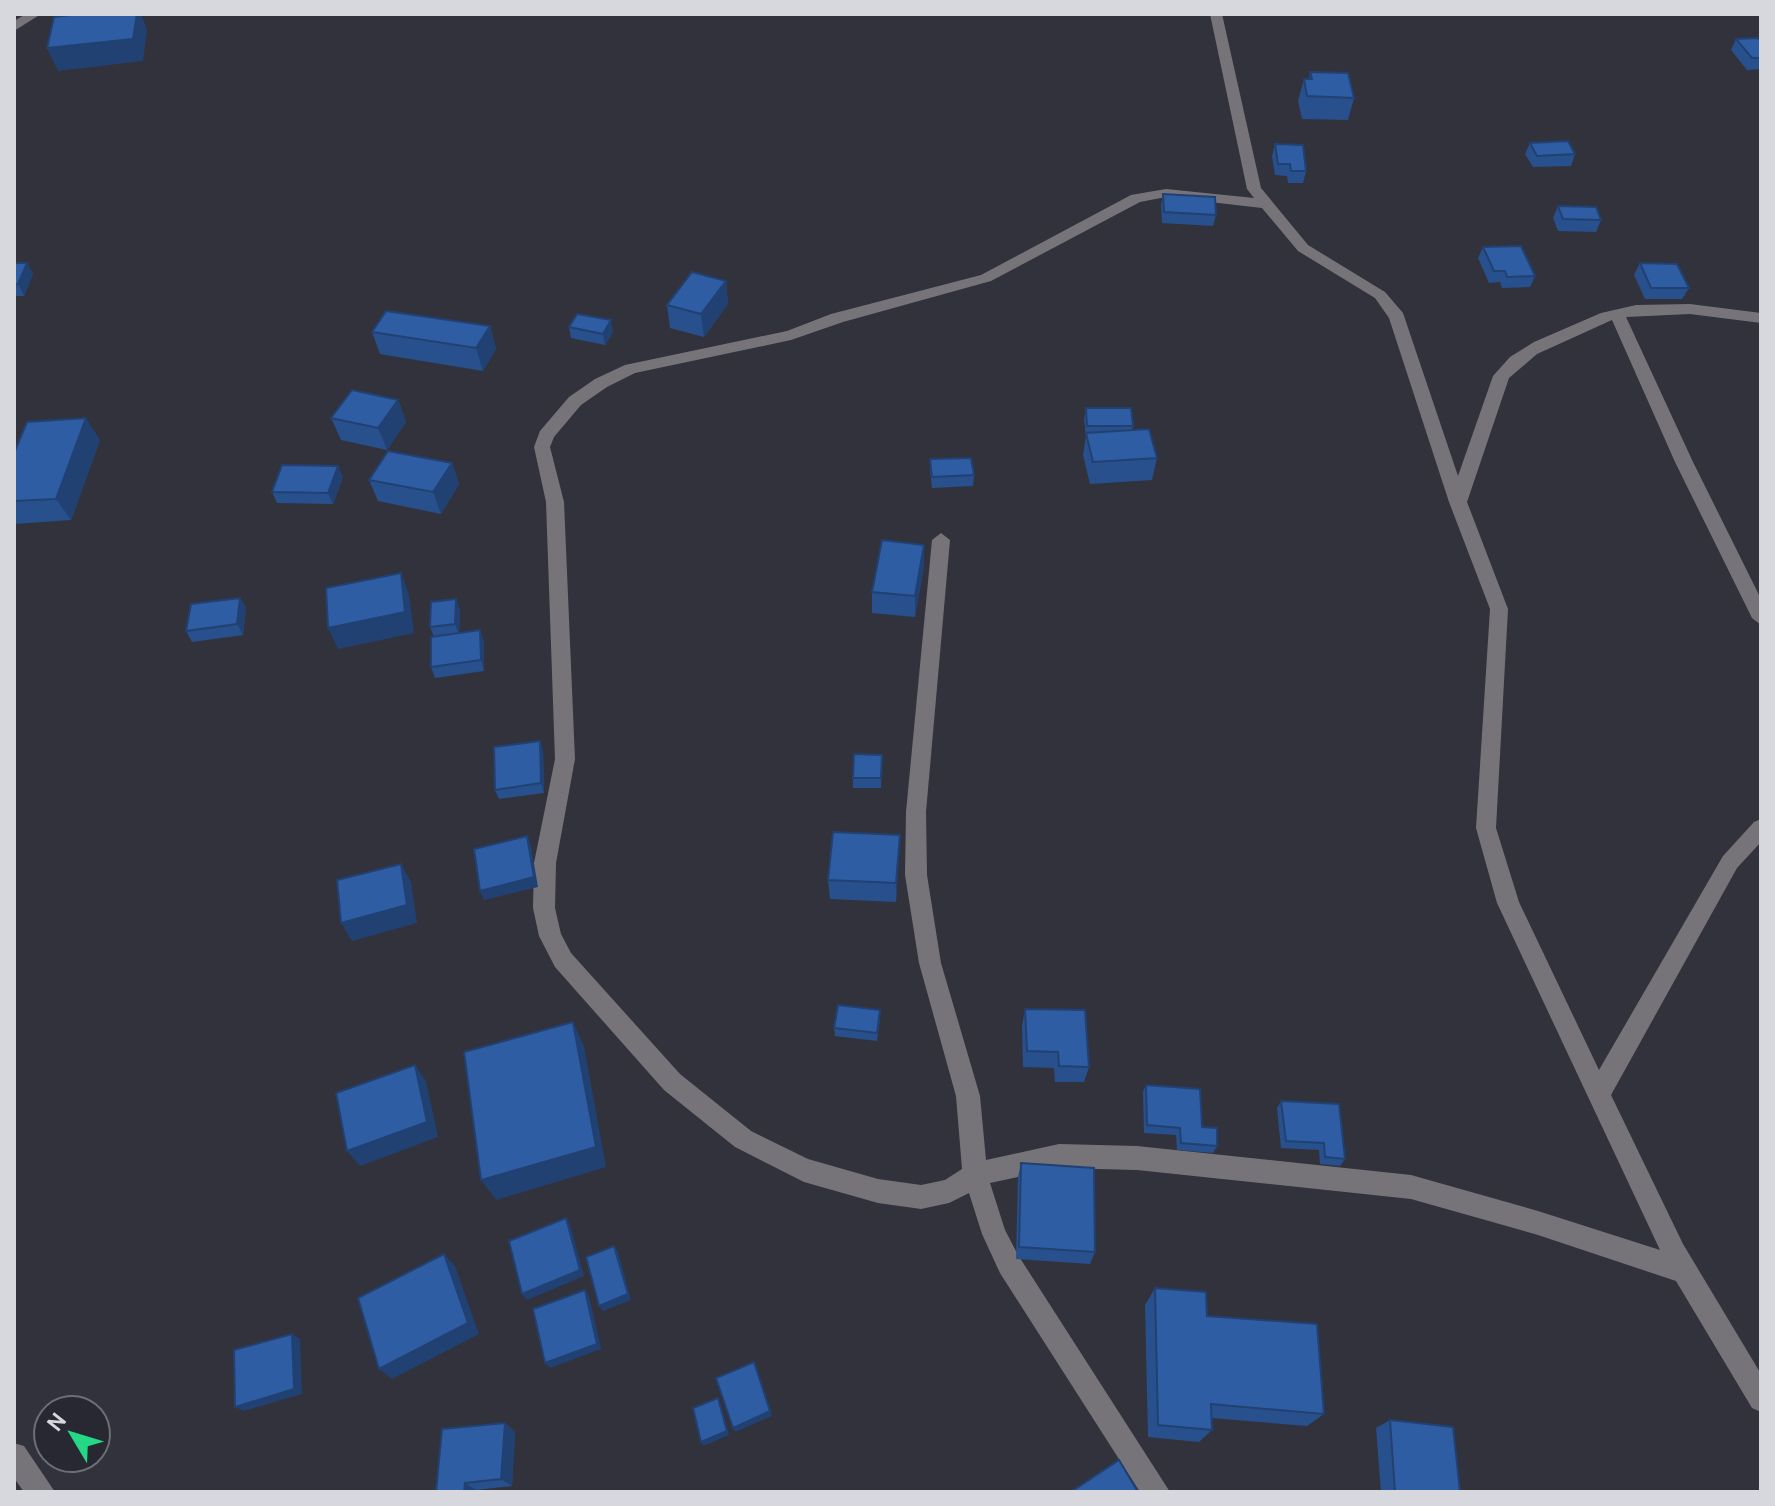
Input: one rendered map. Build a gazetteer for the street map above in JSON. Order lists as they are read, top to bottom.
{
  "north": "top left"
}
